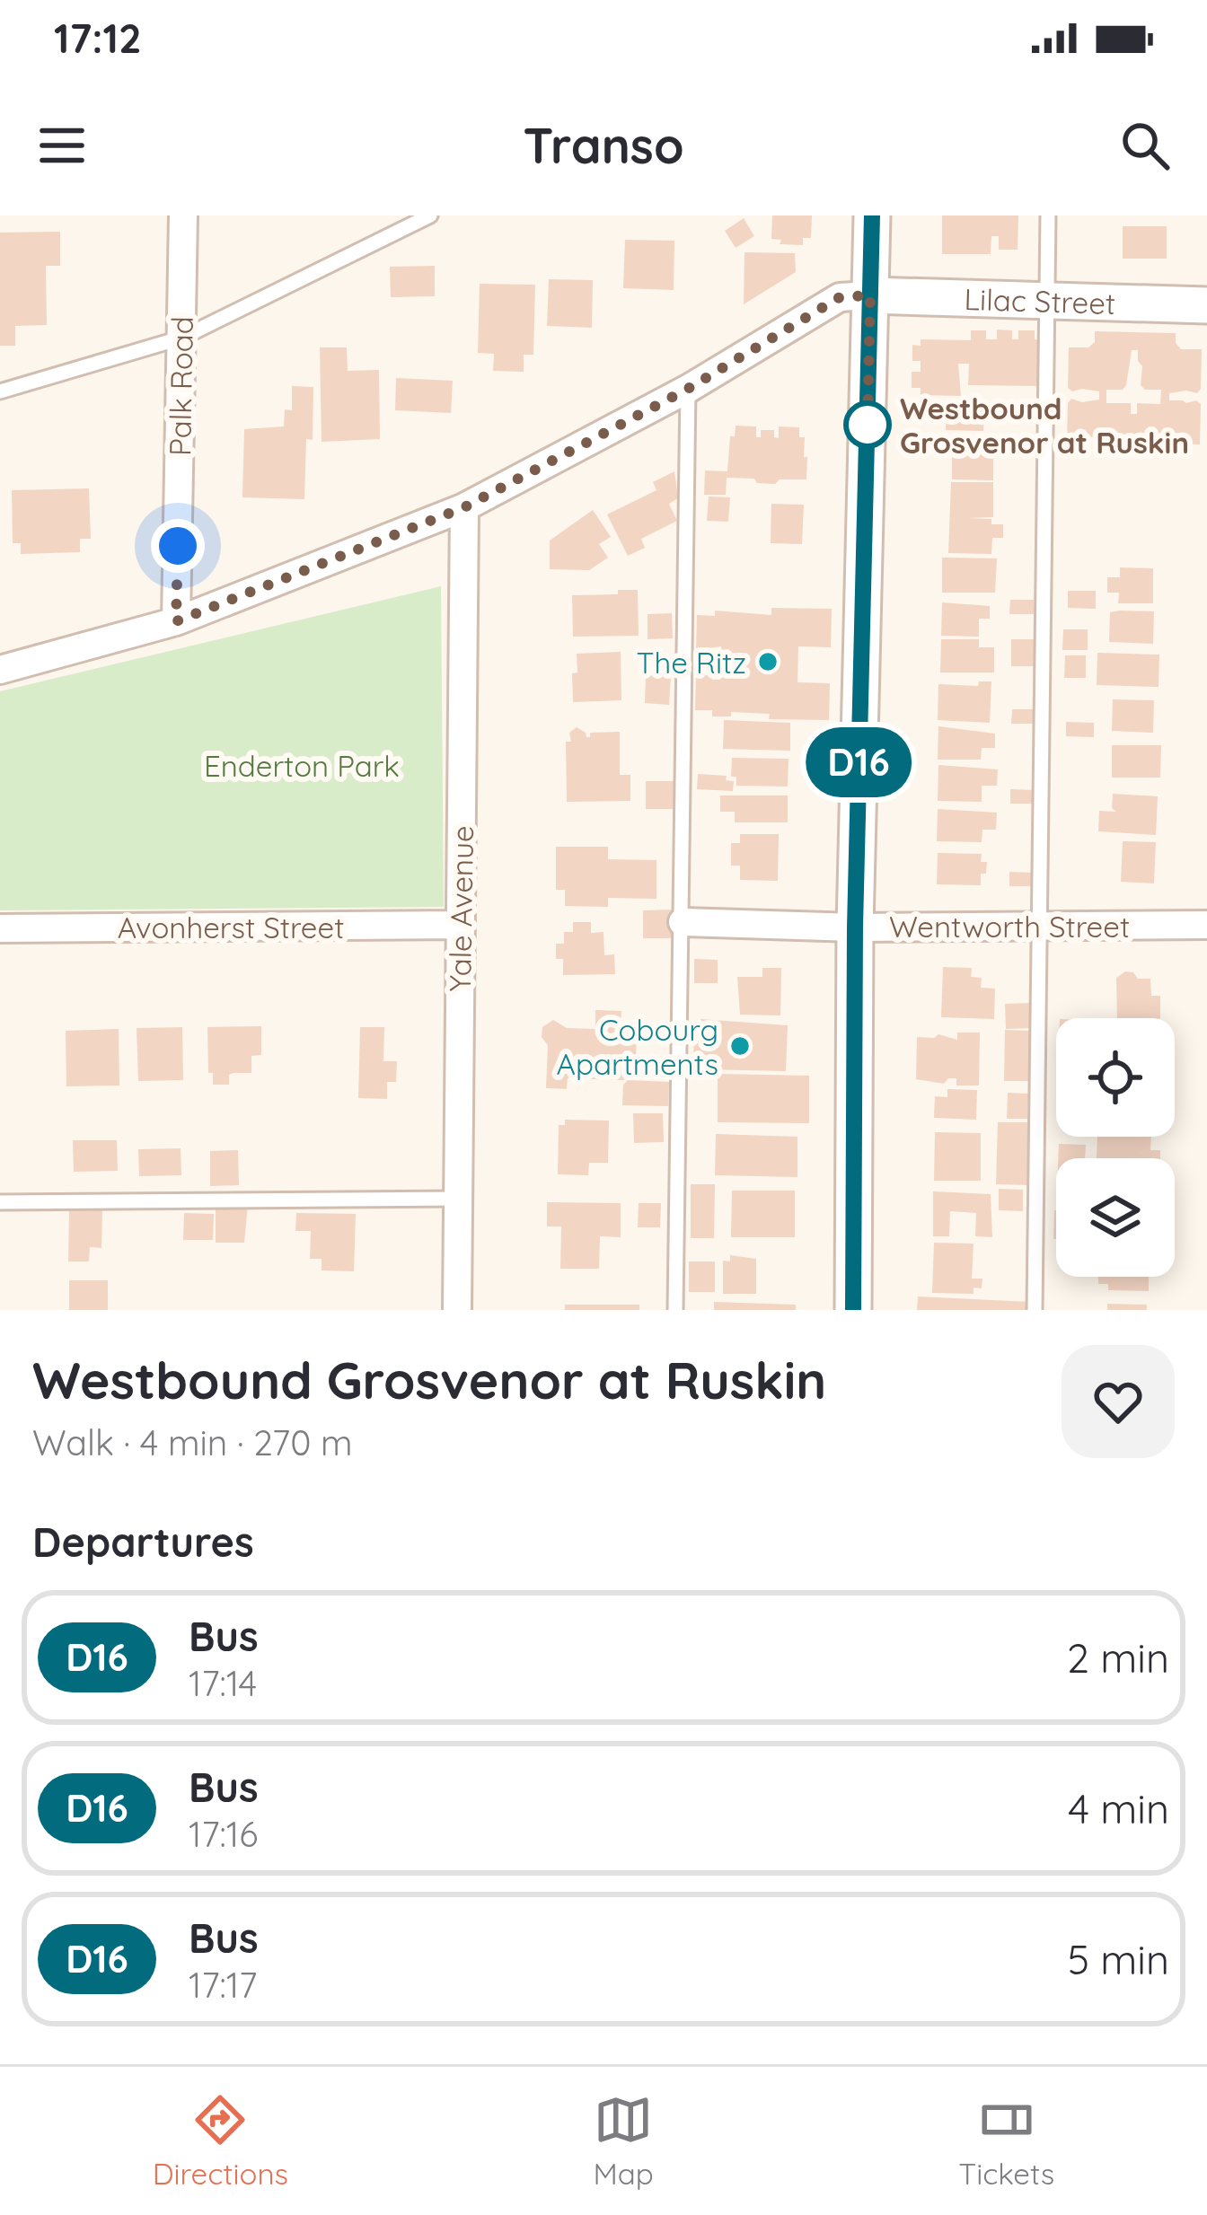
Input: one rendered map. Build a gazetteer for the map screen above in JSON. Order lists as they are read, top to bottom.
{
  "streets": {
    "street": [
      "Lilac Street",
      "Palk Road",
      "Yale Avenue",
      "Wentworth Street",
      "Avonherst Street"
    ]
  },
  "crossings": [
    ["Yale Avenue", "Avonherst Street"]
  ],
  "parks": ["Enderton Park"],
  "places": ["Westbound Grosvenor at Ruskin", "The Ritz", "Cobourg Apartments"],
  "lines": ["bus line D16"],
  "page": {
    "status": "17:12",
    "header": "Transo",
    "on_map": "D16",
    "heading": [
      ["Westbound Grosvenor at Ruskin", "Walk · 4 min · 270 m"],
      "Departures"
    ],
    "list": [
      {
        "mark": "D16",
        "name": "Bus",
        "note": "17:14",
        "value": "2 min"
      },
      {
        "mark": "D16",
        "name": "Bus",
        "note": "17:16",
        "value": "4 min"
      },
      {
        "mark": "D16",
        "name": "Bus",
        "note": "17:17",
        "value": "5 min"
      }
    ],
    "tabs": ["Directions", "Map", "Tickets"]
  }
}
